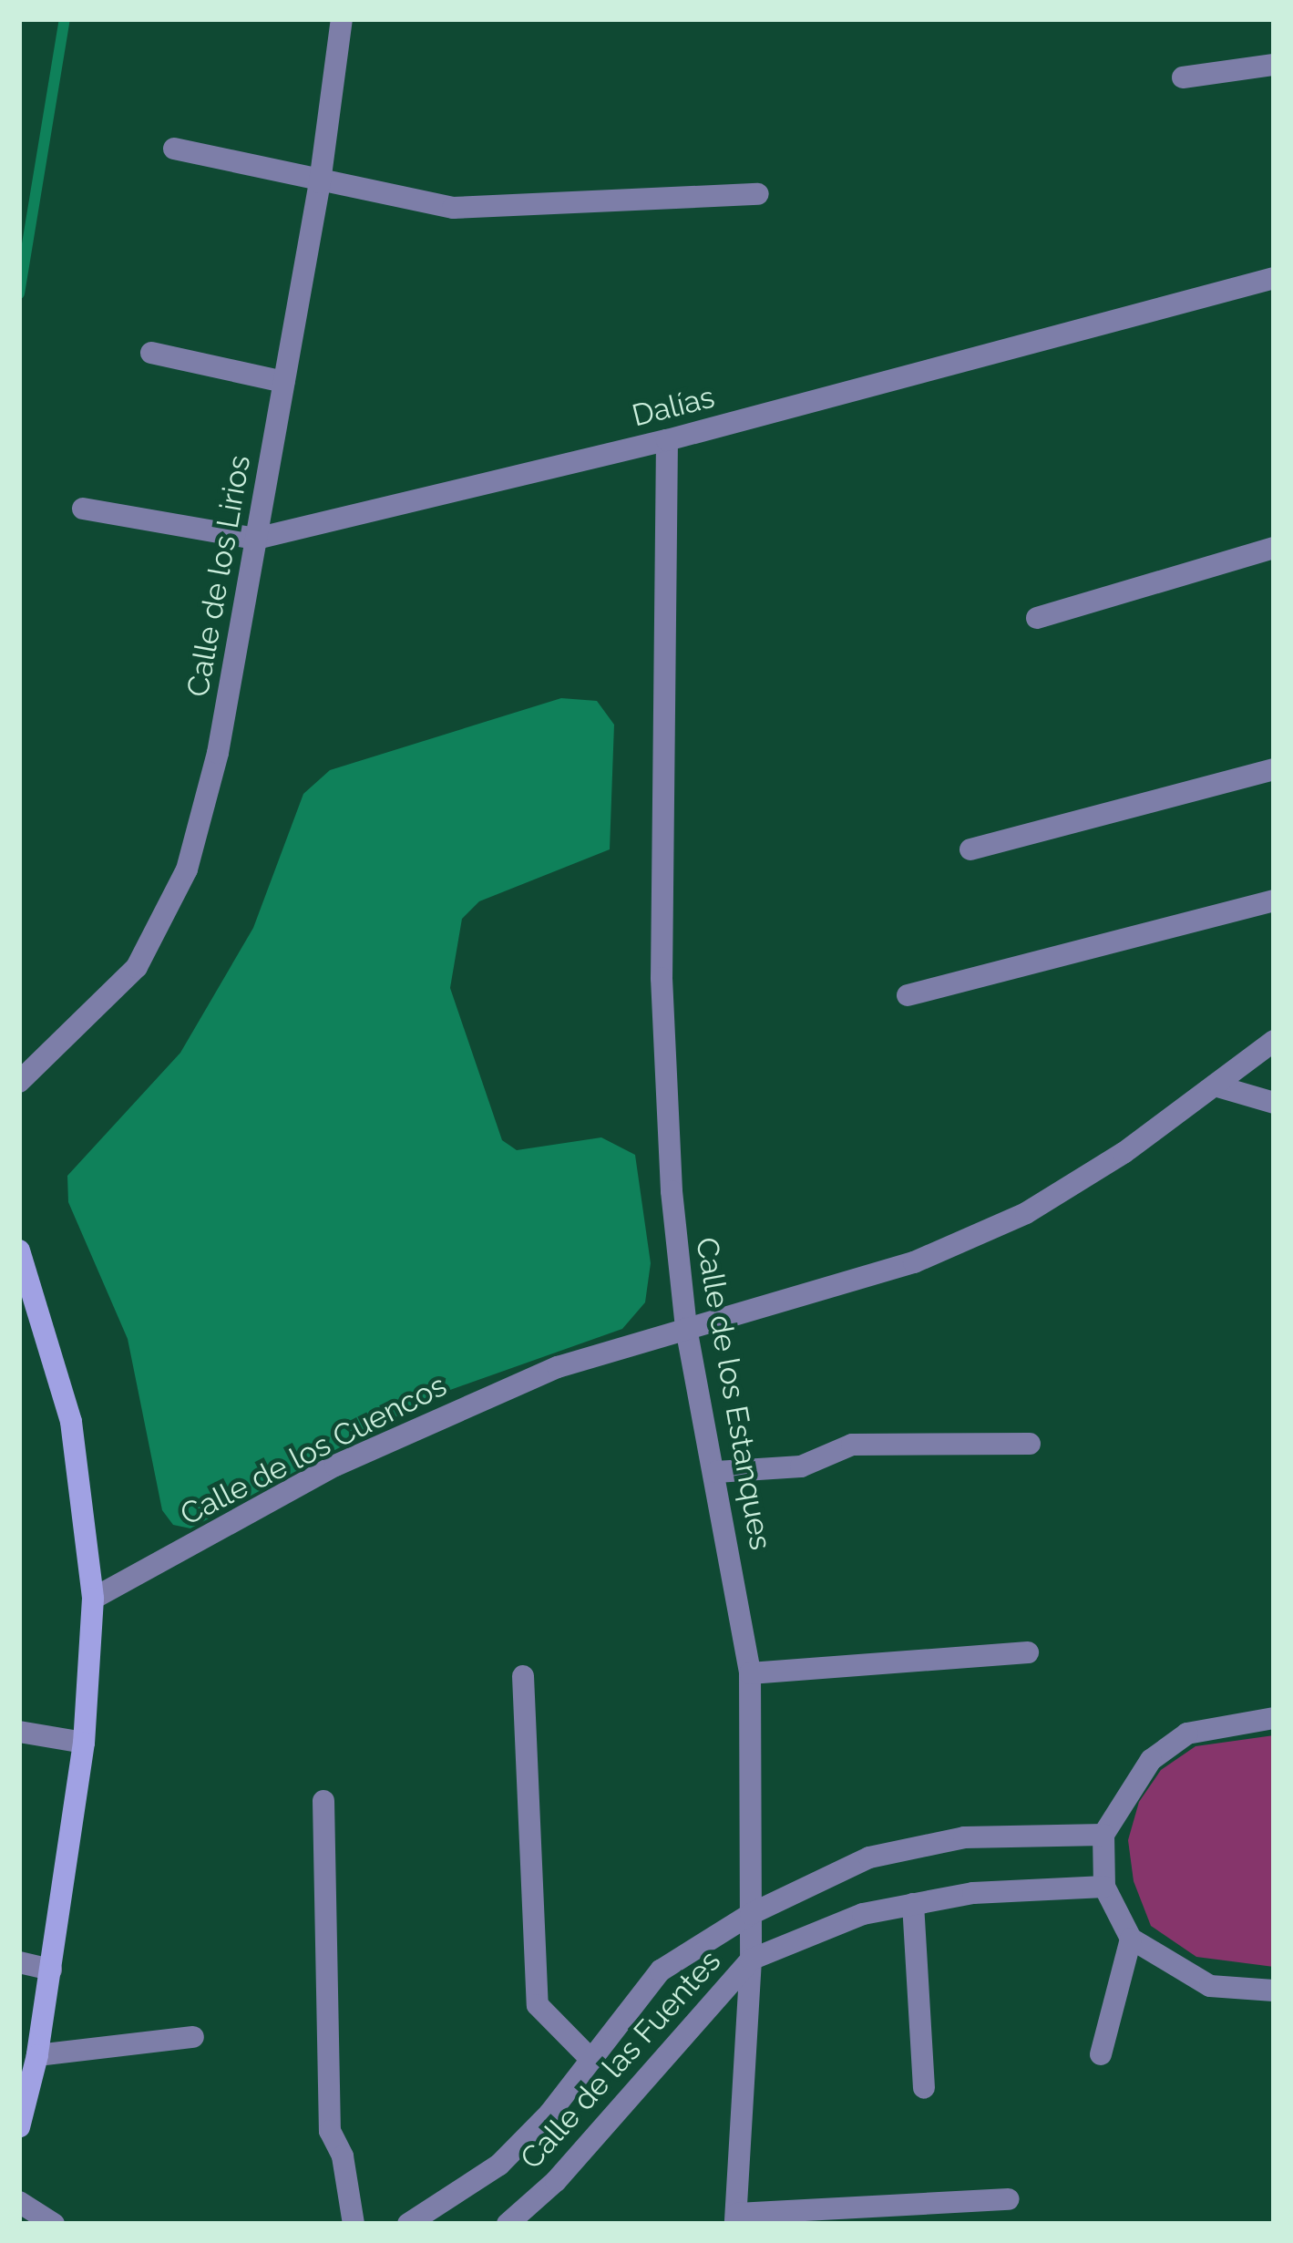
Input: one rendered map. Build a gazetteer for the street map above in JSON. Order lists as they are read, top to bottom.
{
  "streets": {
    "street": [
      "Dalías",
      "Calle de los Lirios",
      "Calle de los Estanques",
      "Calle de los Cuencos",
      "Calle de las Fuentes"
    ]
  },
  "crossings": [
    ["Dalías", "Calle de los Lirios"],
    ["Dalías", "Calle de los Estanques"],
    ["Calle de los Estanques", "Calle de los Cuencos"],
    ["Calle de los Estanques", "Calle de las Fuentes"]
  ]
}
